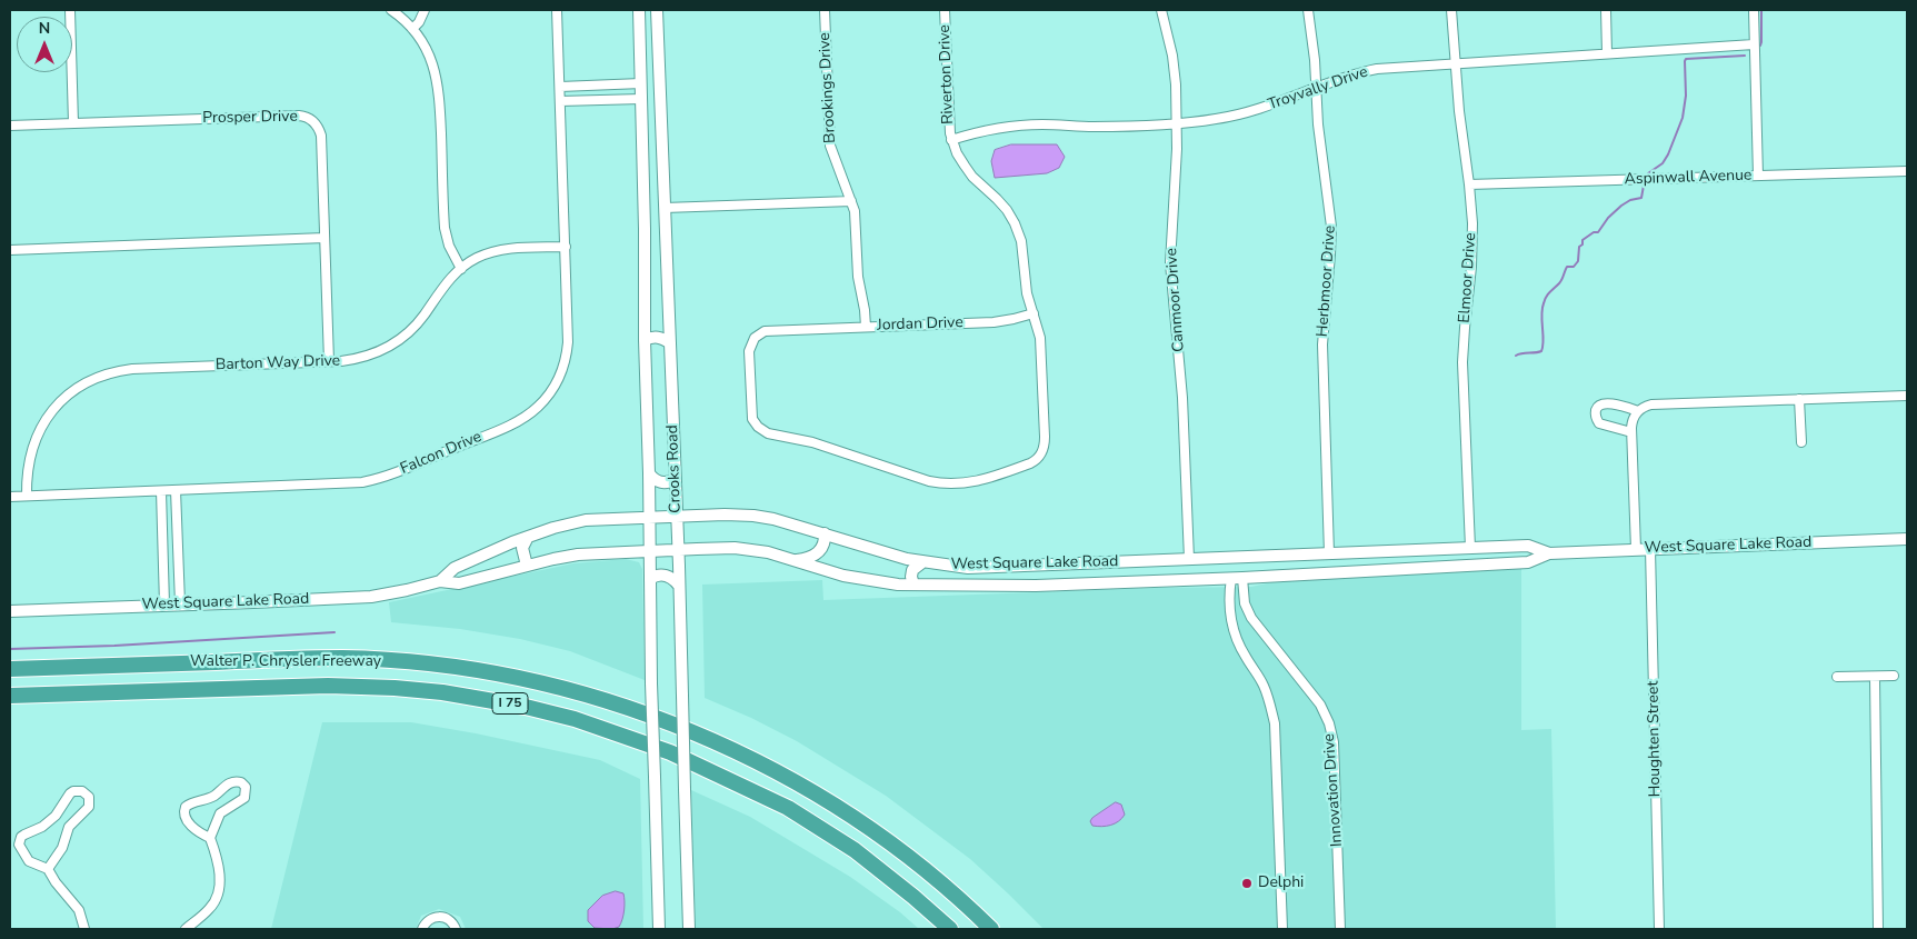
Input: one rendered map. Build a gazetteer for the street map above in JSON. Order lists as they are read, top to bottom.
{
  "streets": {
    "highway": ["Walter P. Chrysler Freeway", "I 75"],
    "main road": ["Crooks Road", "West Square Lake Road"],
    "street": [
      "Riverton Drive",
      "Brookings Drive",
      "Troyvally Drive",
      "Prosper Drive",
      "Aspinwall Avenue",
      "Elmoor Drive",
      "Herbmoor Drive",
      "Canmoor Drive",
      "Jordan Drive",
      "Barton Way Drive",
      "Falcon Drive",
      "Houghten Street",
      "Innovation Drive"
    ]
  },
  "crossings": [
    ["Riverton Drive", "Troyvally Drive"],
    ["Riverton Drive", "Jordan Drive"],
    ["Brookings Drive", "Jordan Drive"],
    ["Troyvally Drive", "Elmoor Drive"],
    ["Troyvally Drive", "Herbmoor Drive"],
    ["Troyvally Drive", "Canmoor Drive"],
    ["Prosper Drive", "Barton Way Drive"],
    ["Aspinwall Avenue", "Elmoor Drive"],
    ["Elmoor Drive", "West Square Lake Road"],
    ["Herbmoor Drive", "West Square Lake Road"],
    ["Canmoor Drive", "West Square Lake Road"],
    ["Barton Way Drive", "Falcon Drive"],
    ["Crooks Road", "West Square Lake Road"],
    ["West Square Lake Road", "Houghten Street"],
    ["West Square Lake Road", "Innovation Drive"]
  ],
  "places": ["Delphi"],
  "north": "top"
}
